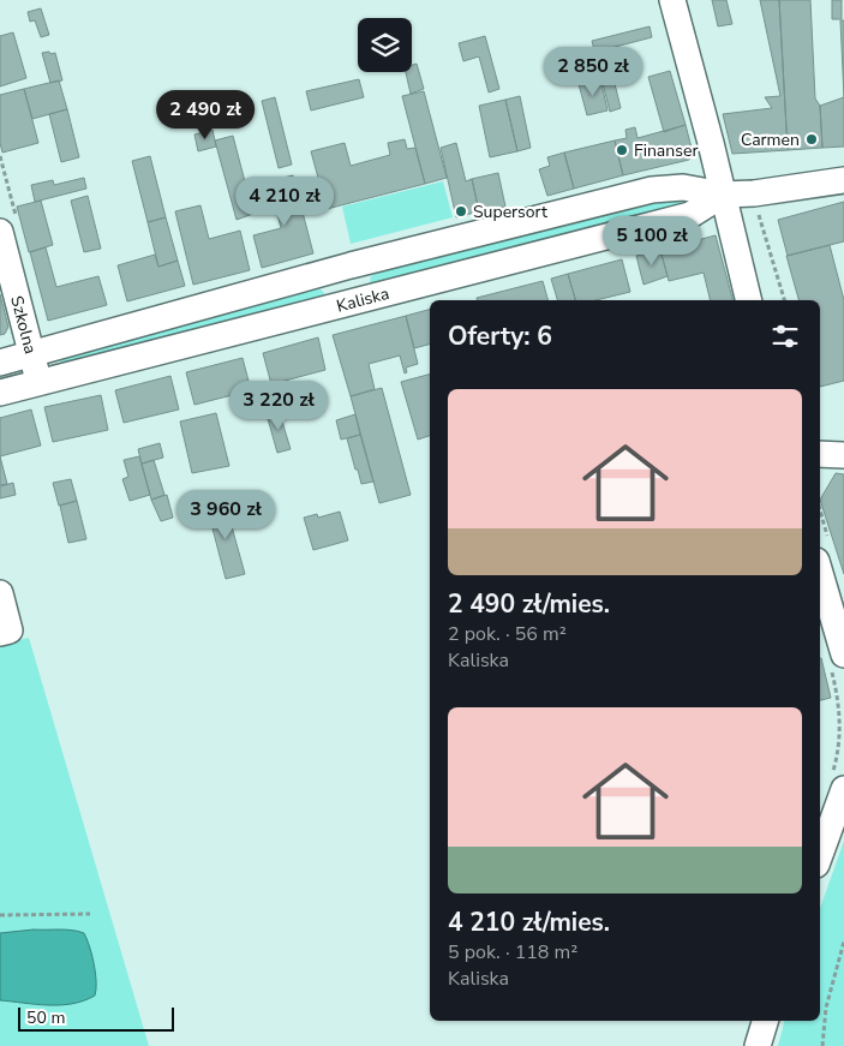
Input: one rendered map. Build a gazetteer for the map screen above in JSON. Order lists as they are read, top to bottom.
{
  "streets": {
    "street": ["Kaliska", "Szkolna"]
  },
  "crossings": [
    ["Kaliska", "Szkolna"]
  ],
  "places": ["Carmen", "Finanser", "Supersort"],
  "scale_bar": "50 m",
  "page": {
    "price": [
      "2 850 zł",
      "2 490 zł",
      "4 210 zł",
      "5 100 zł",
      "3 220 zł",
      "3 960 zł"
    ],
    "heading": "Oferty: 6",
    "list": [
      {
        "name": "2 490 zł/mies.",
        "note": "2 pok. · 56 m² · Kaliska"
      },
      {
        "name": "4 210 zł/mies.",
        "note": "5 pok. · 118 m² · Kaliska"
      }
    ],
    "scale": "50 m"
  }
}
